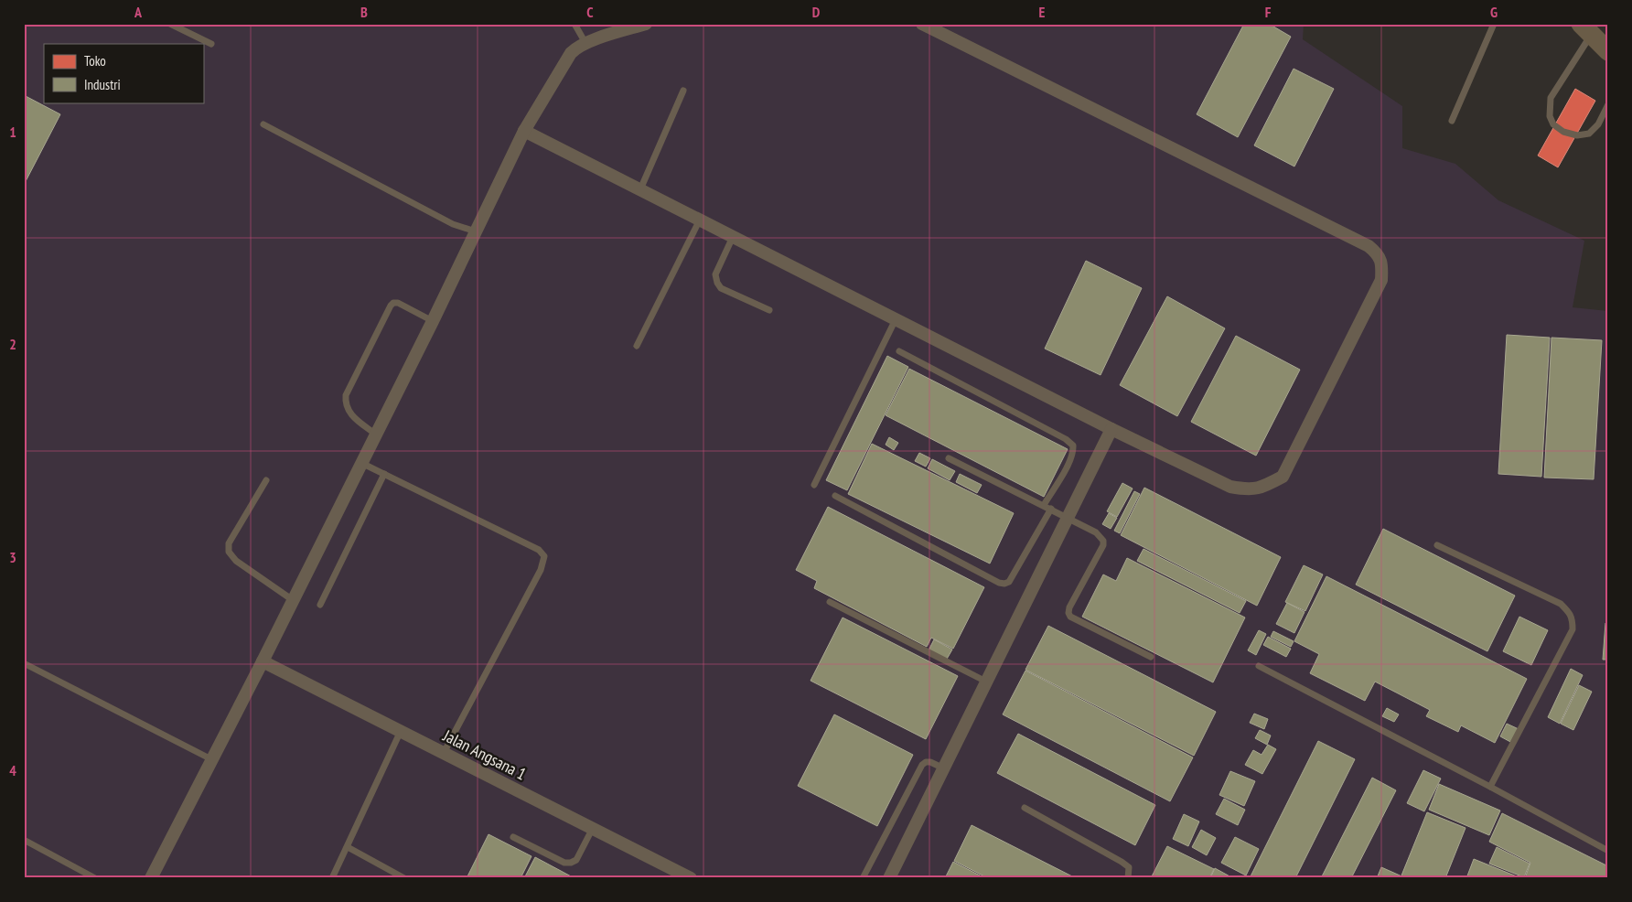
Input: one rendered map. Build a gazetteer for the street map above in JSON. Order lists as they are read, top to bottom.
{
  "streets": {
    "street": ["Jalan Angsana 1"]
  },
  "legend": ["Toko", "Industri"],
  "grid": {
    "columns": [
      "A",
      "B",
      "C",
      "D",
      "E",
      "F",
      "G"
    ],
    "rows": [
      "1",
      "2",
      "3",
      "4"
    ]
  }
}
